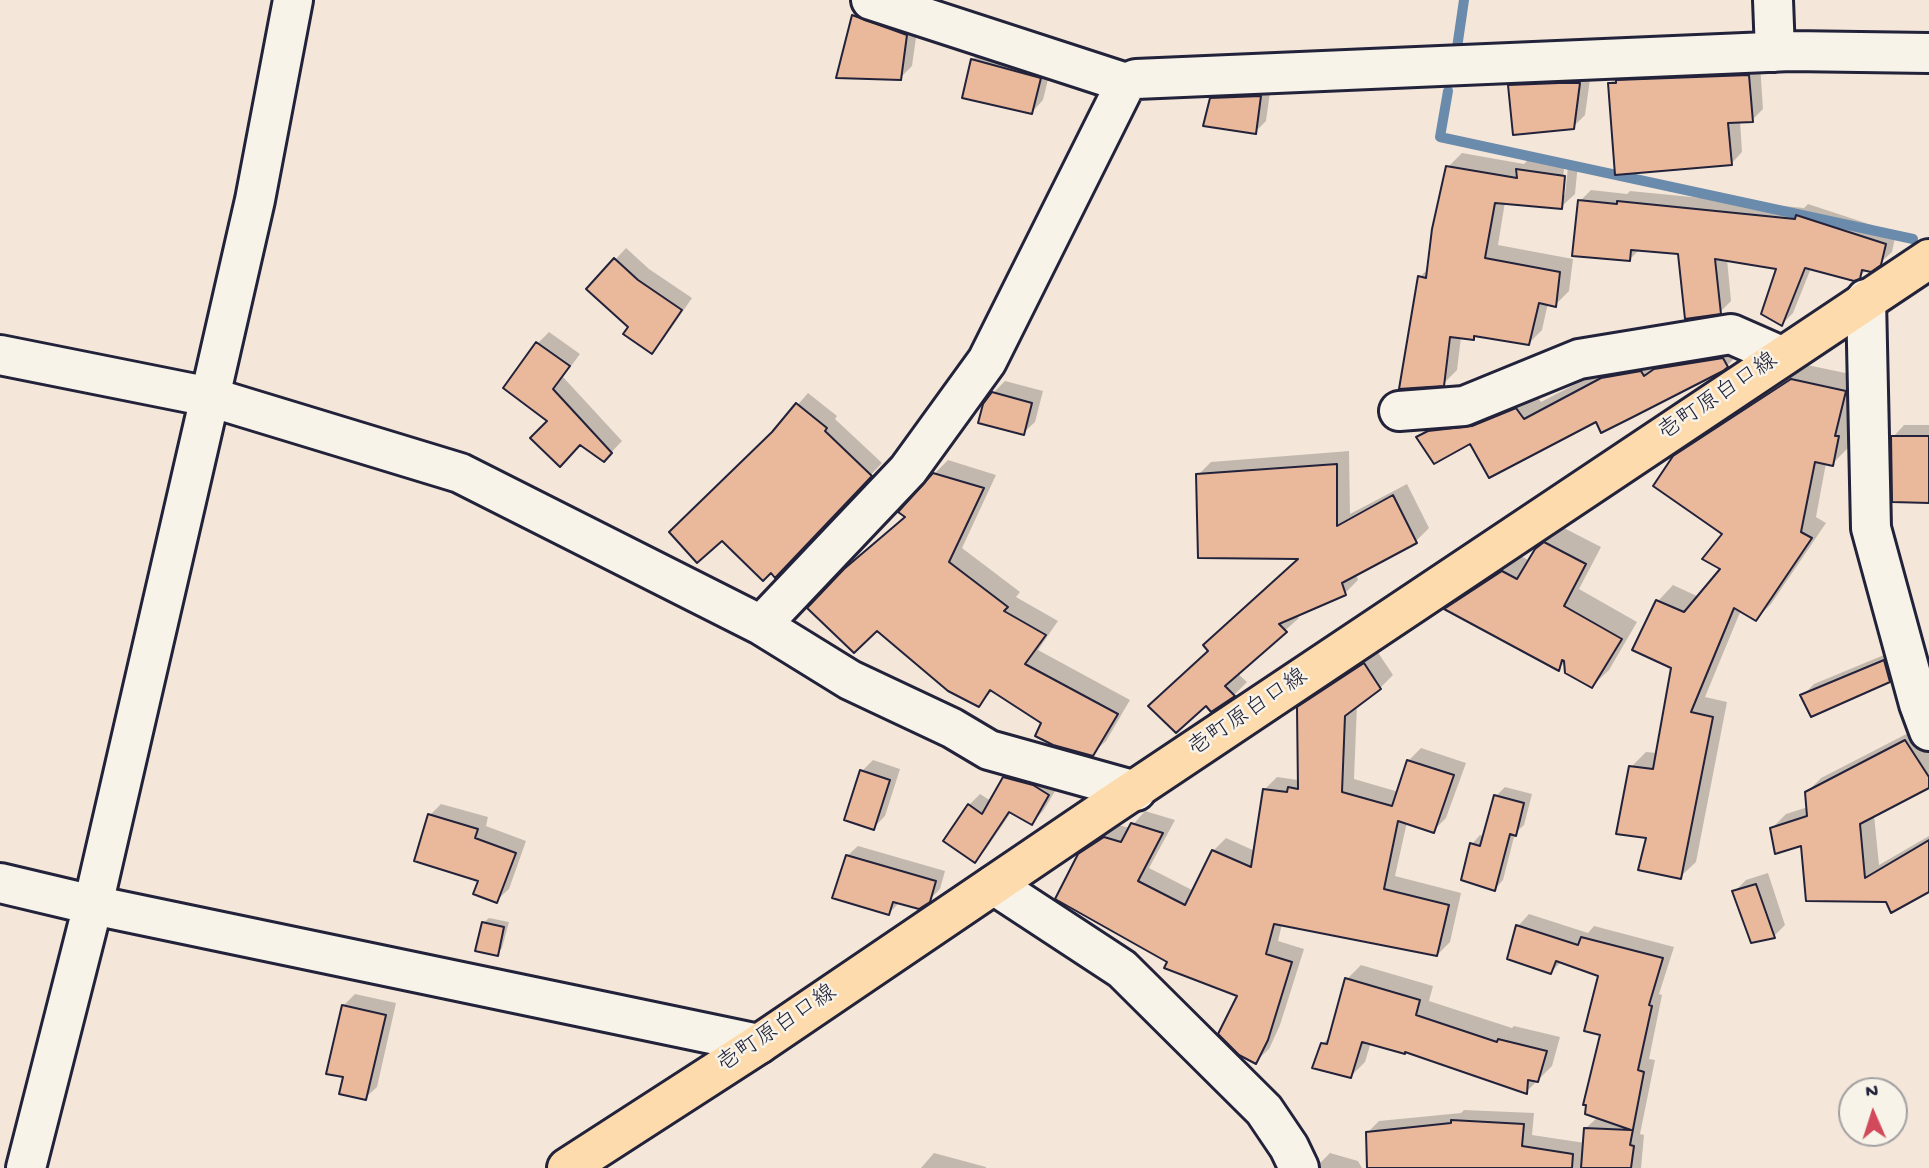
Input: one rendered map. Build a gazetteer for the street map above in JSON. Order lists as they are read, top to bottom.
{
  "streets": {
    "main road": ["壱町原白口線"]
  },
  "north": "top"
}
